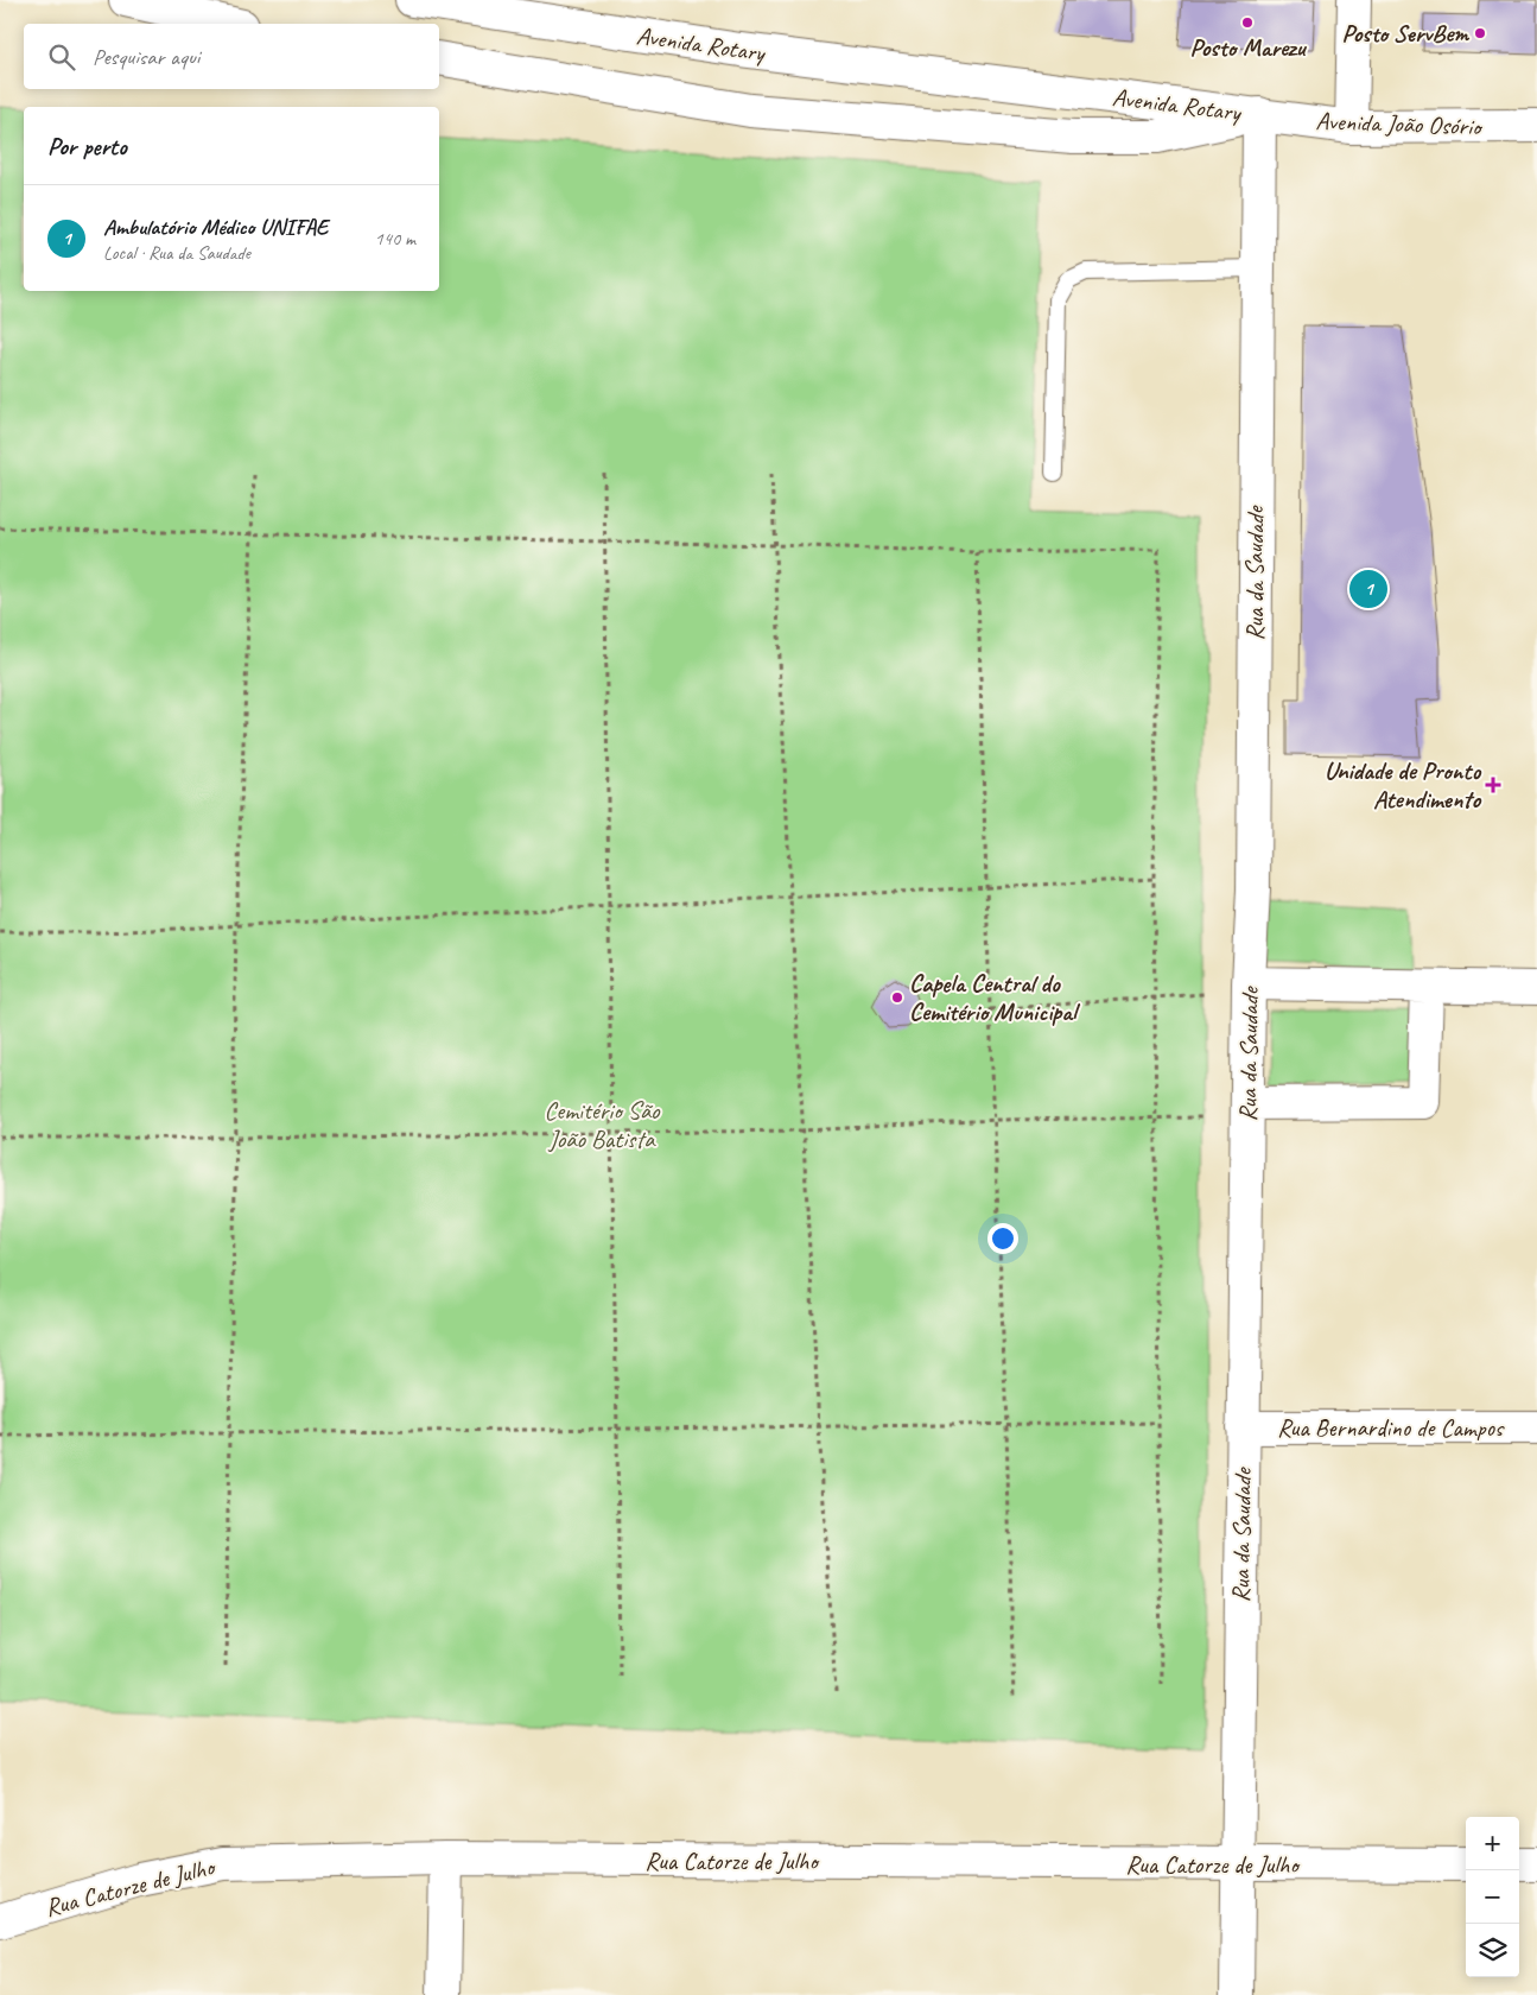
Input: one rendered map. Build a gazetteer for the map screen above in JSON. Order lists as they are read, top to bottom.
{
  "streets": {
    "street": [
      "Avenida Rotary",
      "Avenida João Osório",
      "Rua da Saudade",
      "Rua Bernardino de Campos",
      "Rua Catorze de Julho"
    ]
  },
  "crossings": [
    ["Avenida Rotary", "Avenida João Osório"],
    ["Avenida Rotary", "Rua da Saudade"],
    ["Avenida João Osório", "Rua da Saudade"],
    ["Rua da Saudade", "Rua Bernardino de Campos"],
    ["Rua da Saudade", "Rua Catorze de Julho"]
  ],
  "parks": ["Cemitério São João Batista"],
  "places": {
    "other": ["Posto Marezu", "Posto ServBem", "Capela Central do Cemitério Municipal"],
    "health": ["Unidade de Pronto Atendimento"]
  },
  "page": {
    "search": "Pesquisar aqui",
    "heading": "Por perto",
    "list": [
      {
        "mark": "1",
        "name": "Ambulatório Médico UNIFAE",
        "note": "Local · Rua da Saudade",
        "value": "140 m"
      }
    ],
    "pins": "1",
    "map_buttons": ["+", "−"]
  }
}
